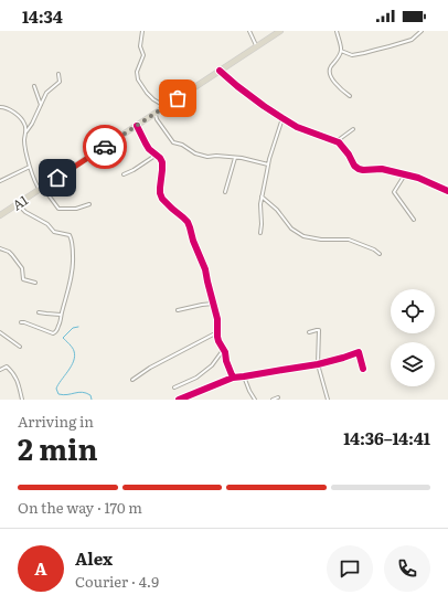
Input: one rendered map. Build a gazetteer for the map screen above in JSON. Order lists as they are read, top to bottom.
{
  "streets": {
    "highway": ["A1"]
  },
  "page": {
    "status": "14:34",
    "heading": ["2 min", "Arriving in", "14:36–14:41"],
    "panel": ["Alex", "Courier · 4.9"],
    "bar": "On the way · 170 m",
    "round": "A"
  }
}
